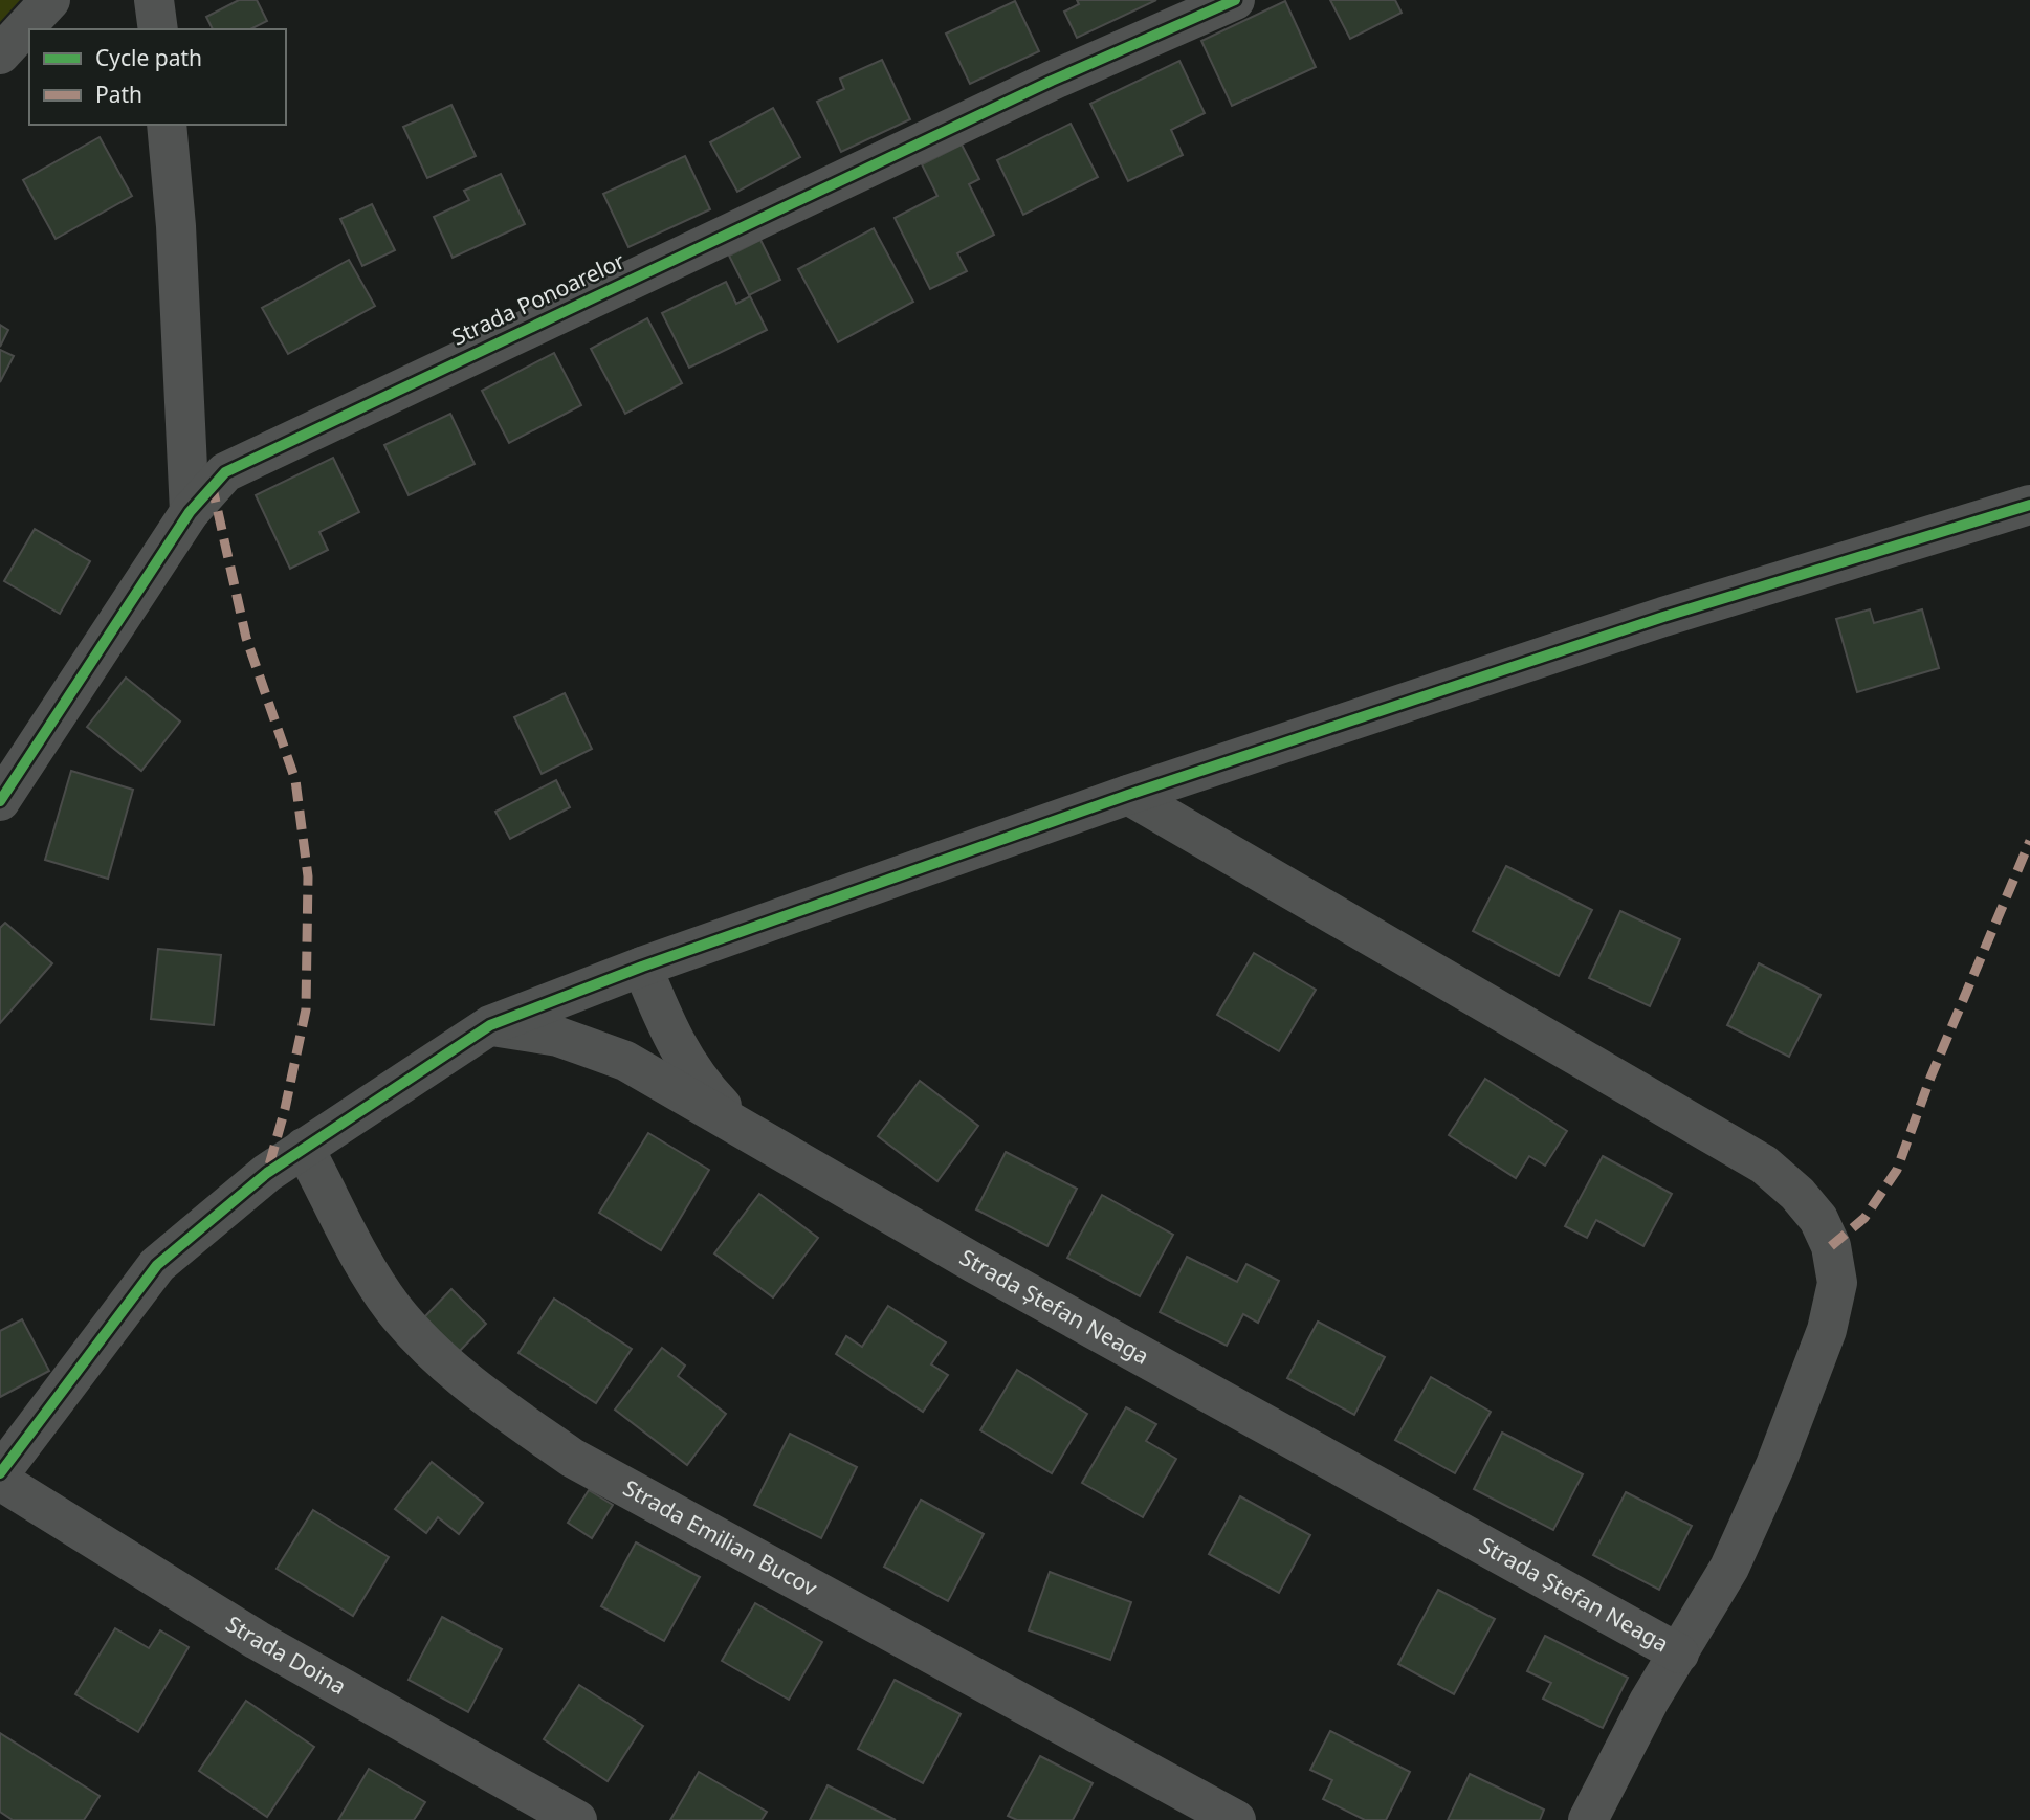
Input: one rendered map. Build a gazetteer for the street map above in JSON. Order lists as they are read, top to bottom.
{
  "streets": {
    "street": [
      "Strada Ponoarelor",
      "Strada Ștefan Neaga",
      "Strada Emilian Bucov",
      "Strada Doina"
    ]
  },
  "legend": ["Cycle path", "Path"]
}
